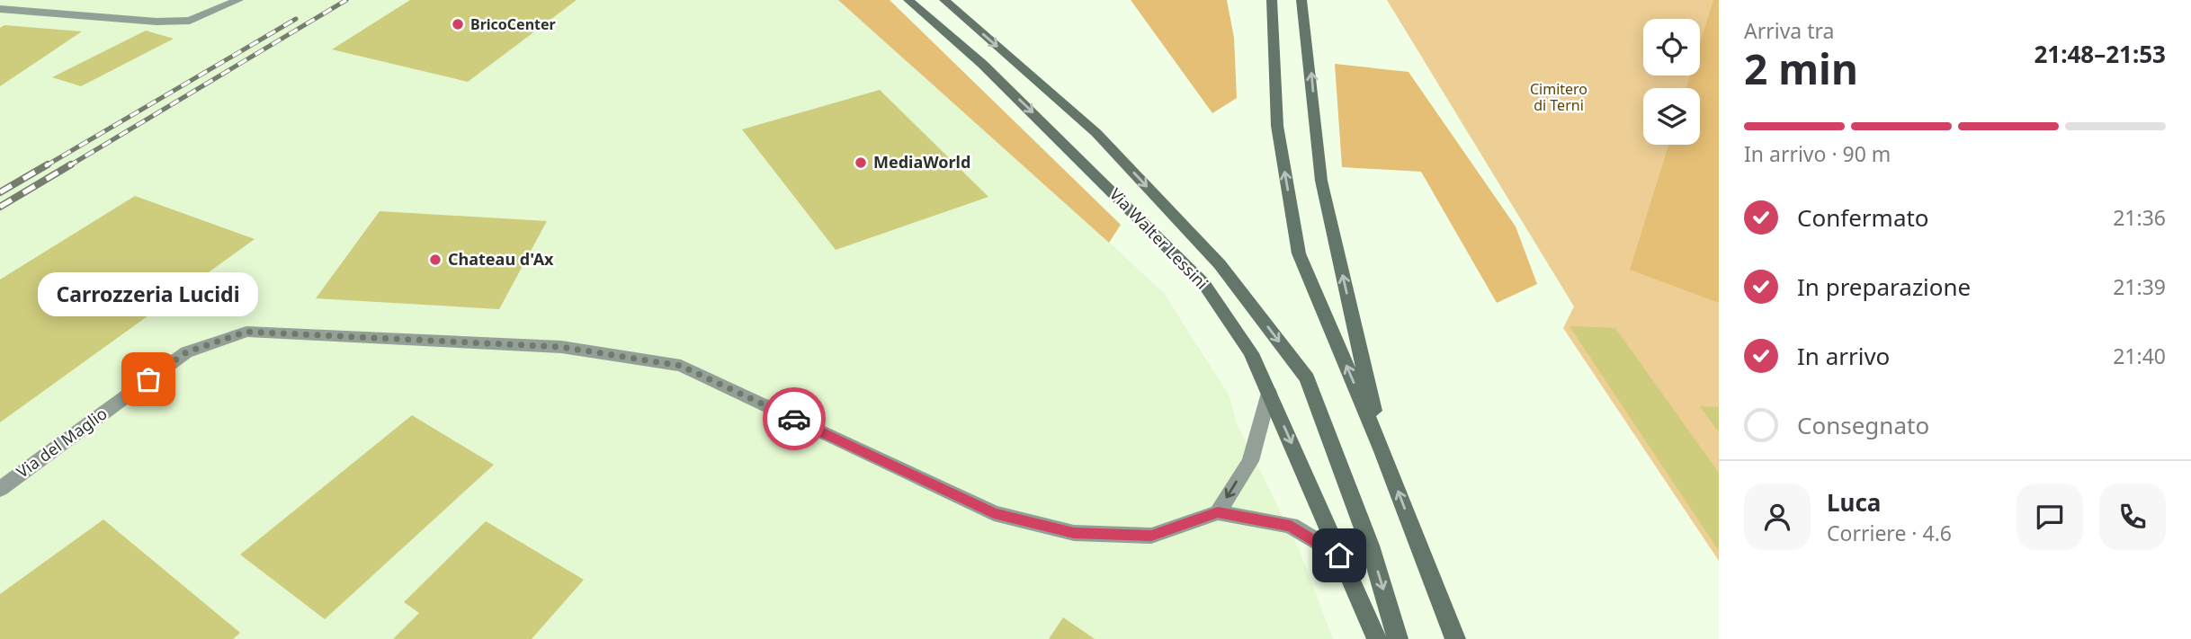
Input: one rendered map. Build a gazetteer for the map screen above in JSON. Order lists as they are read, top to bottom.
{
  "streets": {
    "main road": ["Via Walter Lessini"],
    "street": ["Via del Maglio"]
  },
  "crossings": [
    ["Via Walter Lessini", "Via del Maglio"]
  ],
  "parks": ["Cimitero di Terni"],
  "places": [
    "BricoCenter",
    "MediaWorld",
    "Chateau d'Ax",
    "Carrozzeria Lucidi"
  ],
  "page": {
    "heading": ["2 min", "Arriva tra", "21:48–21:53"],
    "panel": ["Luca", "Corriere · 4.6"],
    "bar": "In arrivo · 90 m",
    "list": [
      ["Confermato", "21:36"],
      ["In preparazione", "21:39"],
      ["In arrivo", "21:40"],
      "Consegnato"
    ],
    "bubble": "Carrozzeria Lucidi"
  }
}
